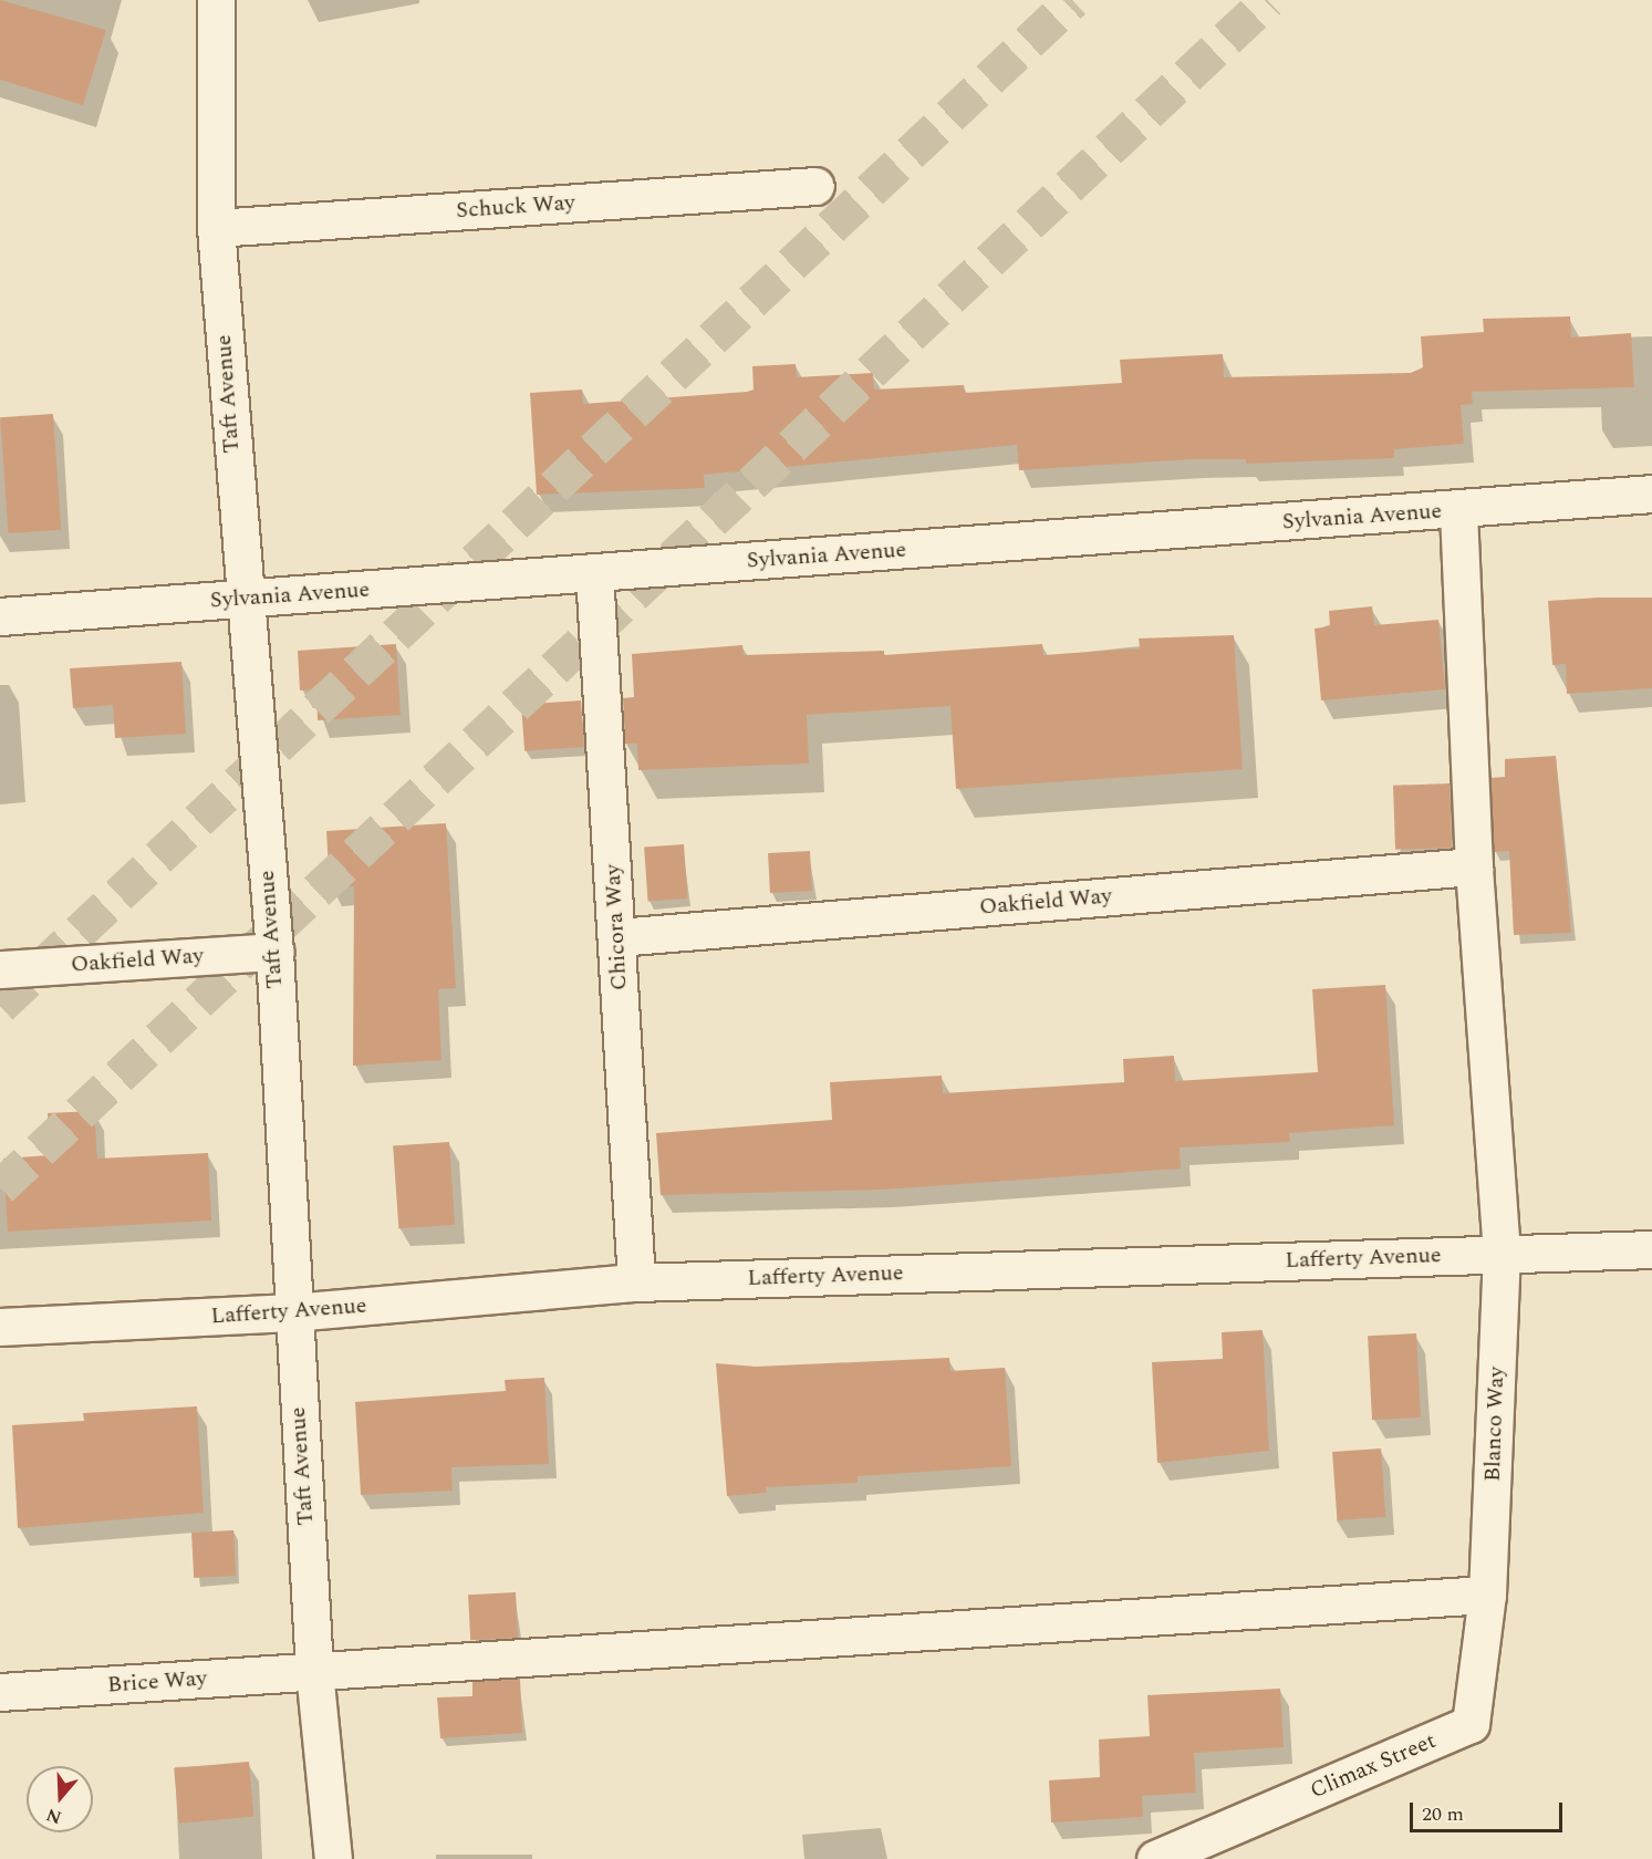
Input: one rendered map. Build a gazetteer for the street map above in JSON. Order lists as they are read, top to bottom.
{
  "streets": {
    "street": [
      "Schuck Way",
      "Taft Avenue",
      "Sylvania Avenue",
      "Oakfield Way",
      "Chicora Way",
      "Lafferty Avenue",
      "Blanco Way",
      "Brice Way",
      "Climax Street"
    ]
  },
  "crossings": [
    ["Schuck Way", "Taft Avenue"],
    ["Taft Avenue", "Sylvania Avenue"],
    ["Taft Avenue", "Oakfield Way"],
    ["Taft Avenue", "Lafferty Avenue"],
    ["Taft Avenue", "Brice Way"],
    ["Sylvania Avenue", "Chicora Way"],
    ["Sylvania Avenue", "Blanco Way"],
    ["Oakfield Way", "Chicora Way"],
    ["Oakfield Way", "Blanco Way"],
    ["Chicora Way", "Lafferty Avenue"],
    ["Lafferty Avenue", "Blanco Way"],
    ["Blanco Way", "Brice Way"],
    ["Blanco Way", "Climax Street"],
    ["Brice Way", "Climax Street"]
  ],
  "scale_bar": "20 m",
  "north": "bottom"
}
